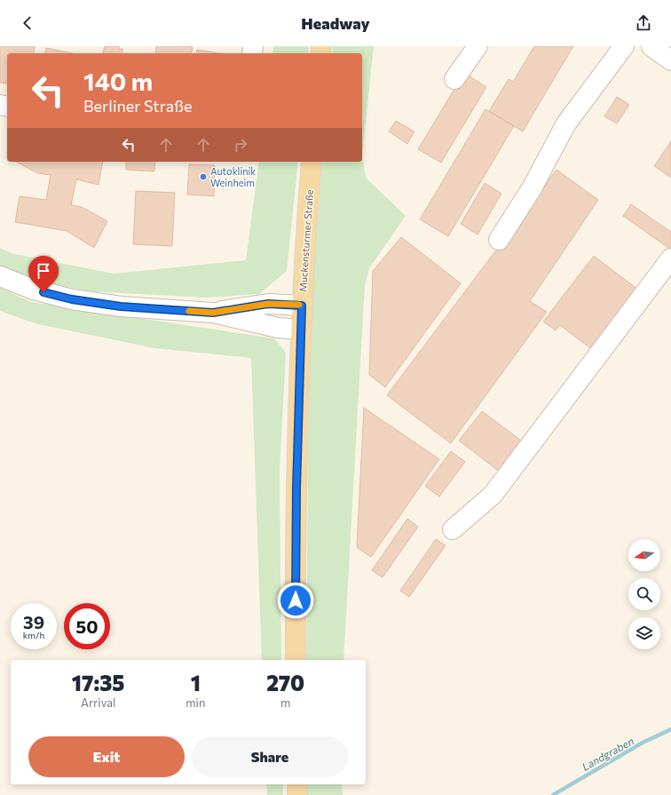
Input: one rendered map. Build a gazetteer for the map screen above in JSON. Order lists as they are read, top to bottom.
{
  "streets": {
    "main road": ["Muckensturmer Straße"]
  },
  "water": ["Landgraben"],
  "places": ["Autoklinik Weinheim"],
  "north": "left",
  "page": {
    "header": "Headway",
    "turn": ["140 m", "Berliner Straße"],
    "speed": "39 km/h",
    "limit": "50",
    "eta": [
      "17:35",
      "Arrival",
      "1",
      "min",
      "270",
      "m"
    ],
    "buttons": ["Exit", "Share"]
  }
}
